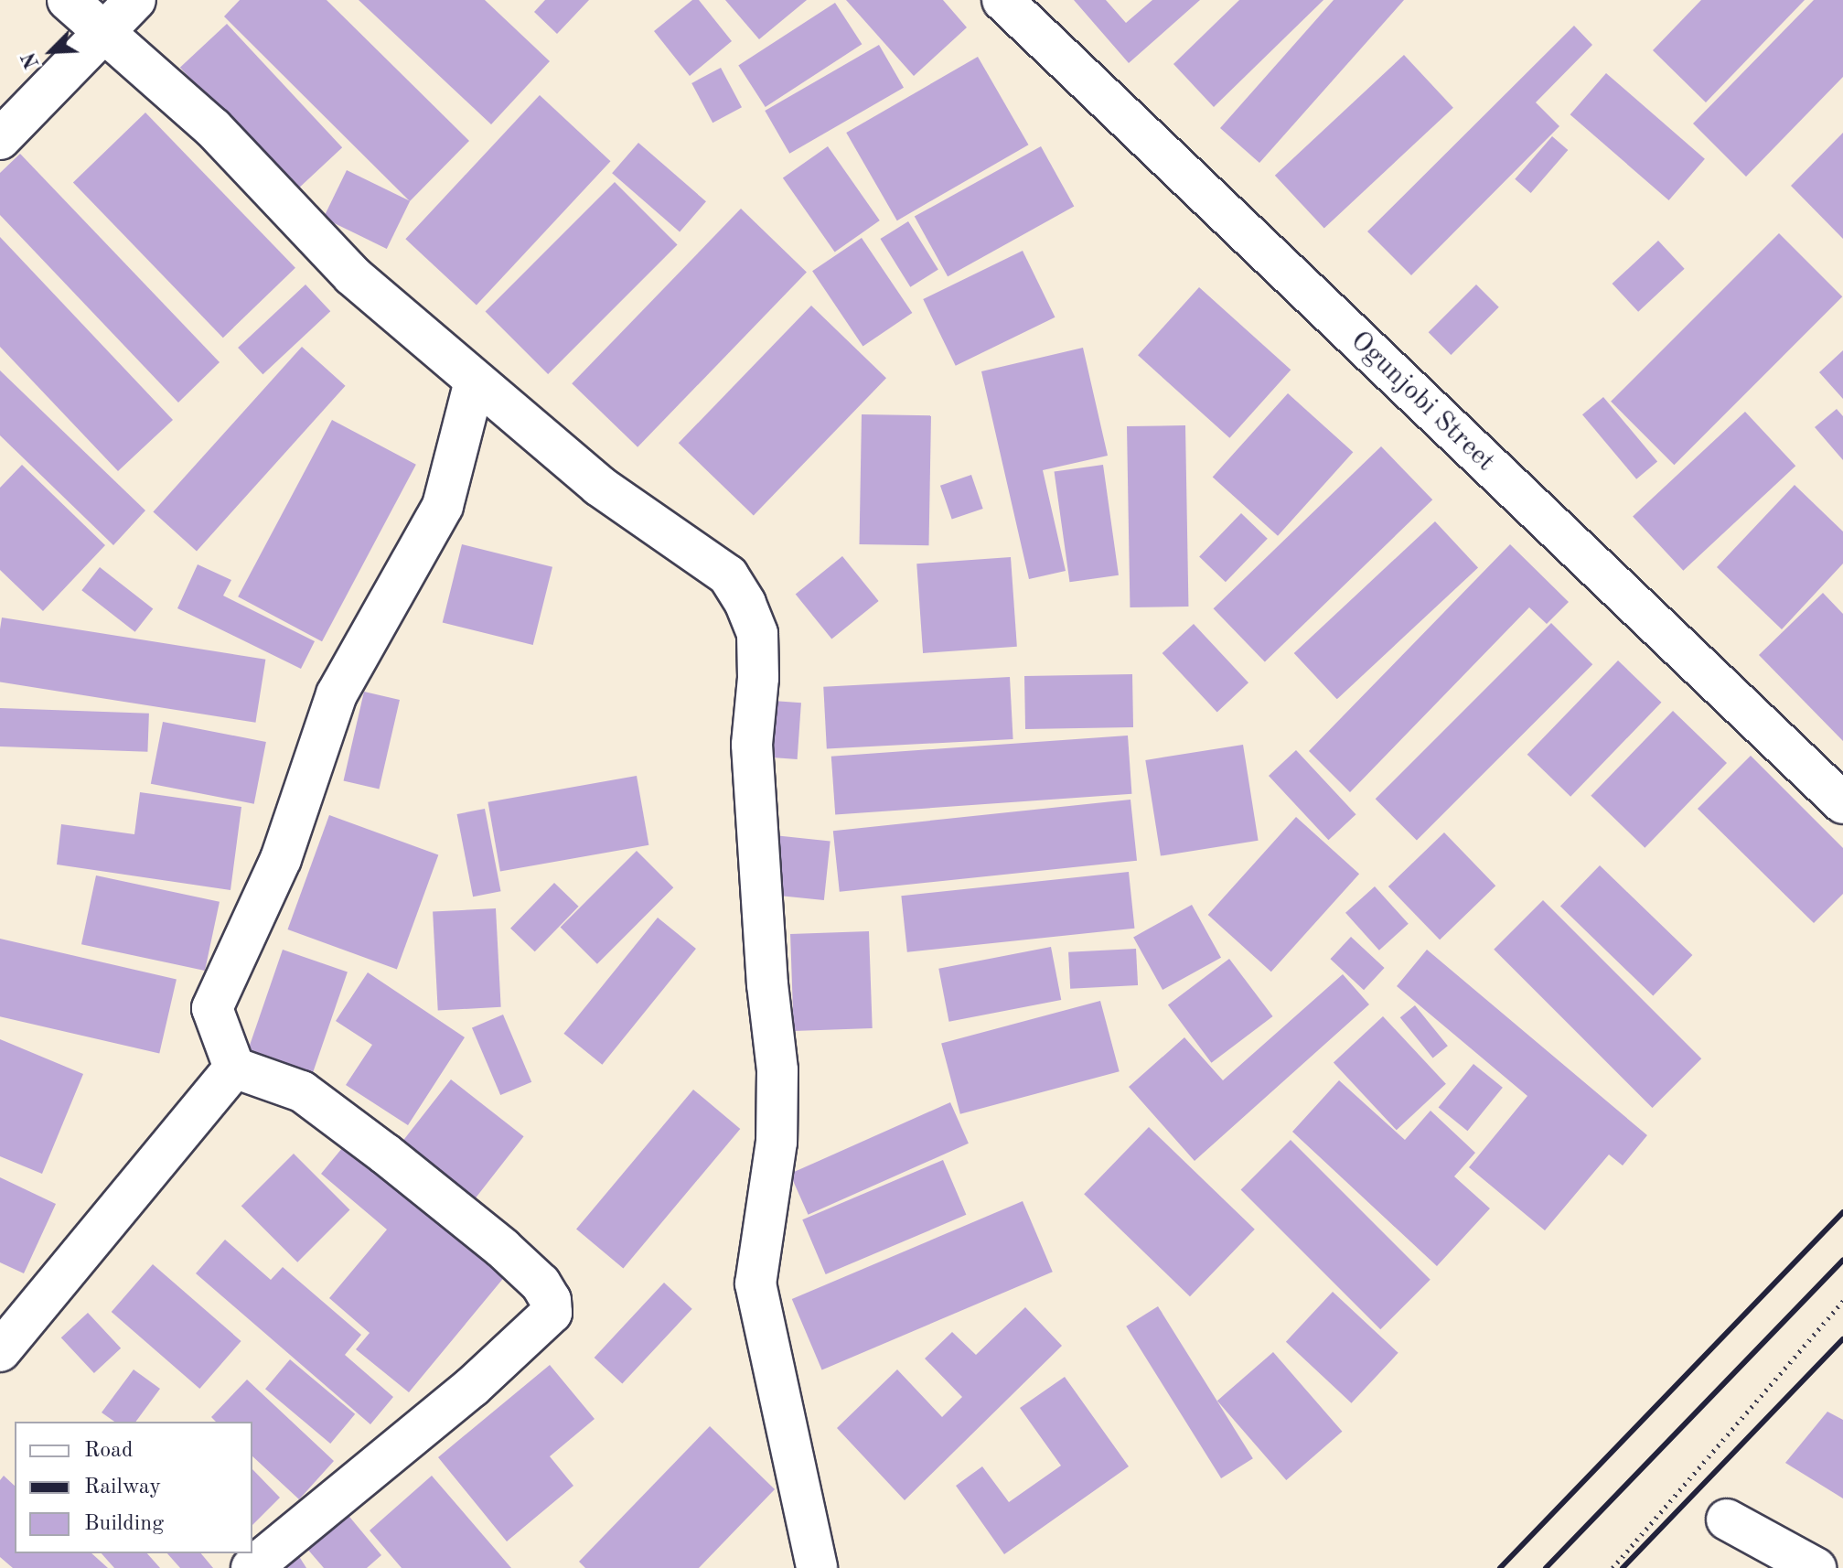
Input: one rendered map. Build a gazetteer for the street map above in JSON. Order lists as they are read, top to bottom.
{
  "streets": {
    "street": ["Ogunjobi Street"]
  },
  "legend": ["Road", "Railway", "Building"],
  "north": "bottom left"
}
